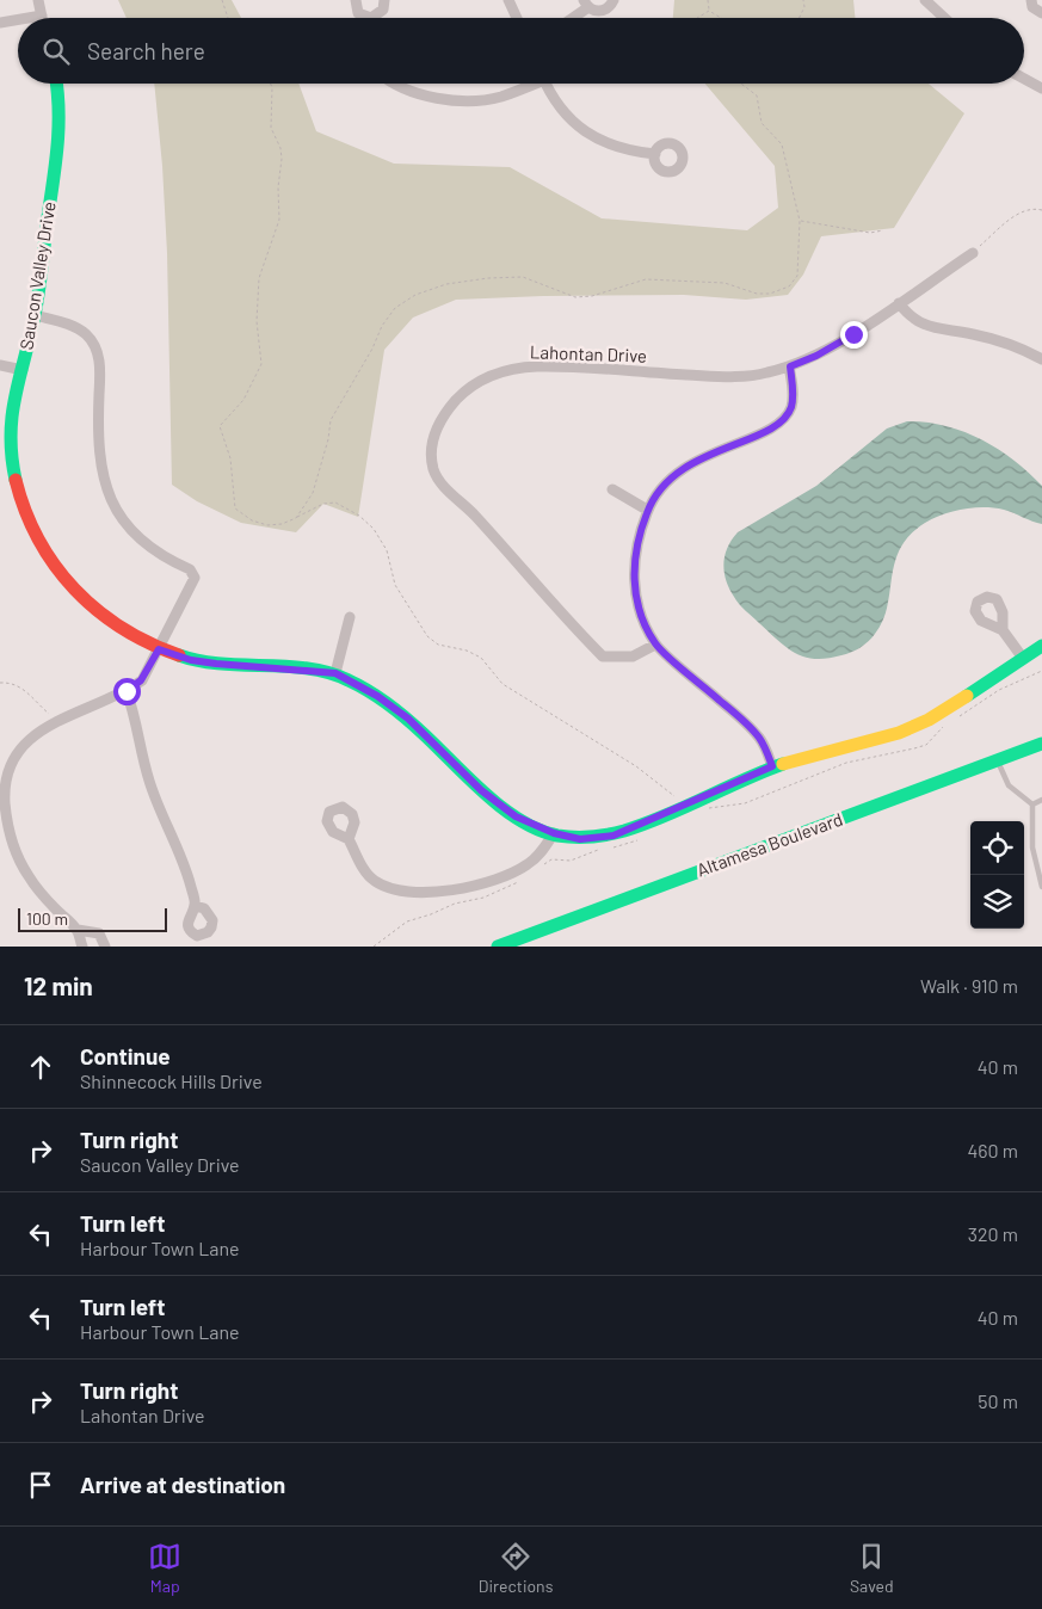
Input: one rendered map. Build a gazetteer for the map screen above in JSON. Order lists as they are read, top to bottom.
{
  "streets": {
    "street": ["Saucon Valley Drive", "Lahontan Drive", "Altamesa Boulevard"]
  },
  "scale_bar": "100 m",
  "page": {
    "search": "Search here",
    "scale": "100 m",
    "heading": ["12 min", "Walk · 910 m"],
    "list": [
      ["Continue", "Shinnecock Hills Drive", "40 m"],
      ["Turn right", "Saucon Valley Drive", "460 m"],
      ["Turn left", "Harbour Town Lane", "320 m"],
      ["Turn left", "Harbour Town Lane", "40 m"],
      ["Turn right", "Lahontan Drive", "50 m"],
      "Arrive at destination"
    ],
    "nav": ["Map", "Directions", "Saved"]
  }
}
